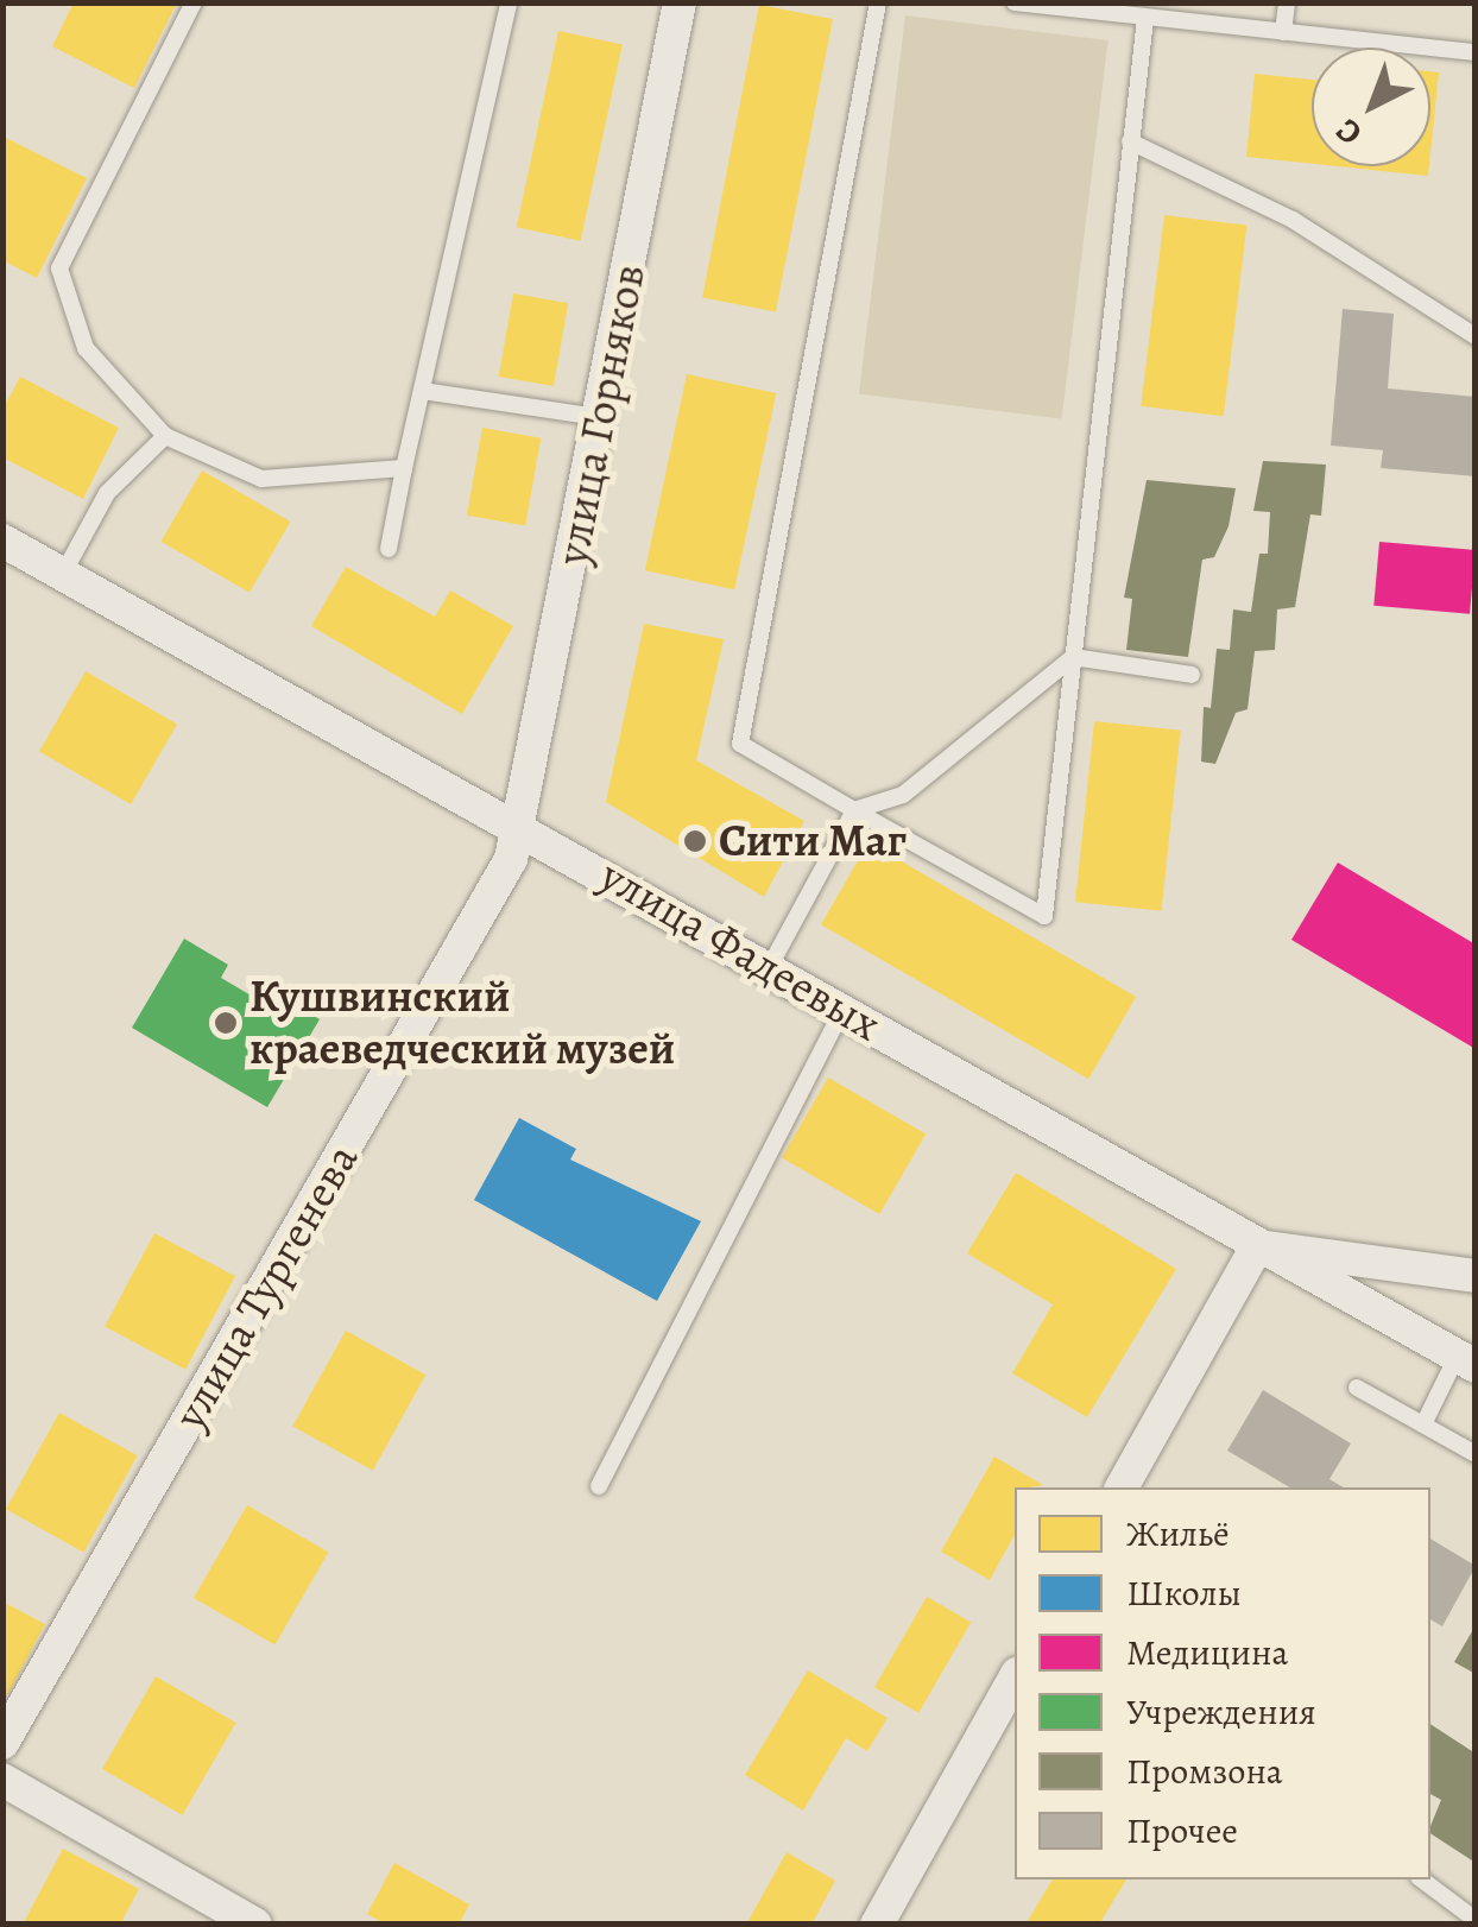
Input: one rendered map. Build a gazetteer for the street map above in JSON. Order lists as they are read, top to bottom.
{
  "streets": {
    "street": ["улица Горняков", "улица Фадеевых", "улица Тургенева"]
  },
  "crossings": [
    ["улица Горняков", "улица Фадеевых"],
    ["улица Горняков", "улица Тургенева"],
    ["улица Фадеевых", "улица Тургенева"]
  ],
  "places": ["Сити Маг", "Кушвинский краеведческий музей"],
  "legend": [
    "Жильё",
    "Школы",
    "Медицина",
    "Учреждения",
    "Промзона",
    "Прочее"
  ],
  "north": "bottom left"
}
